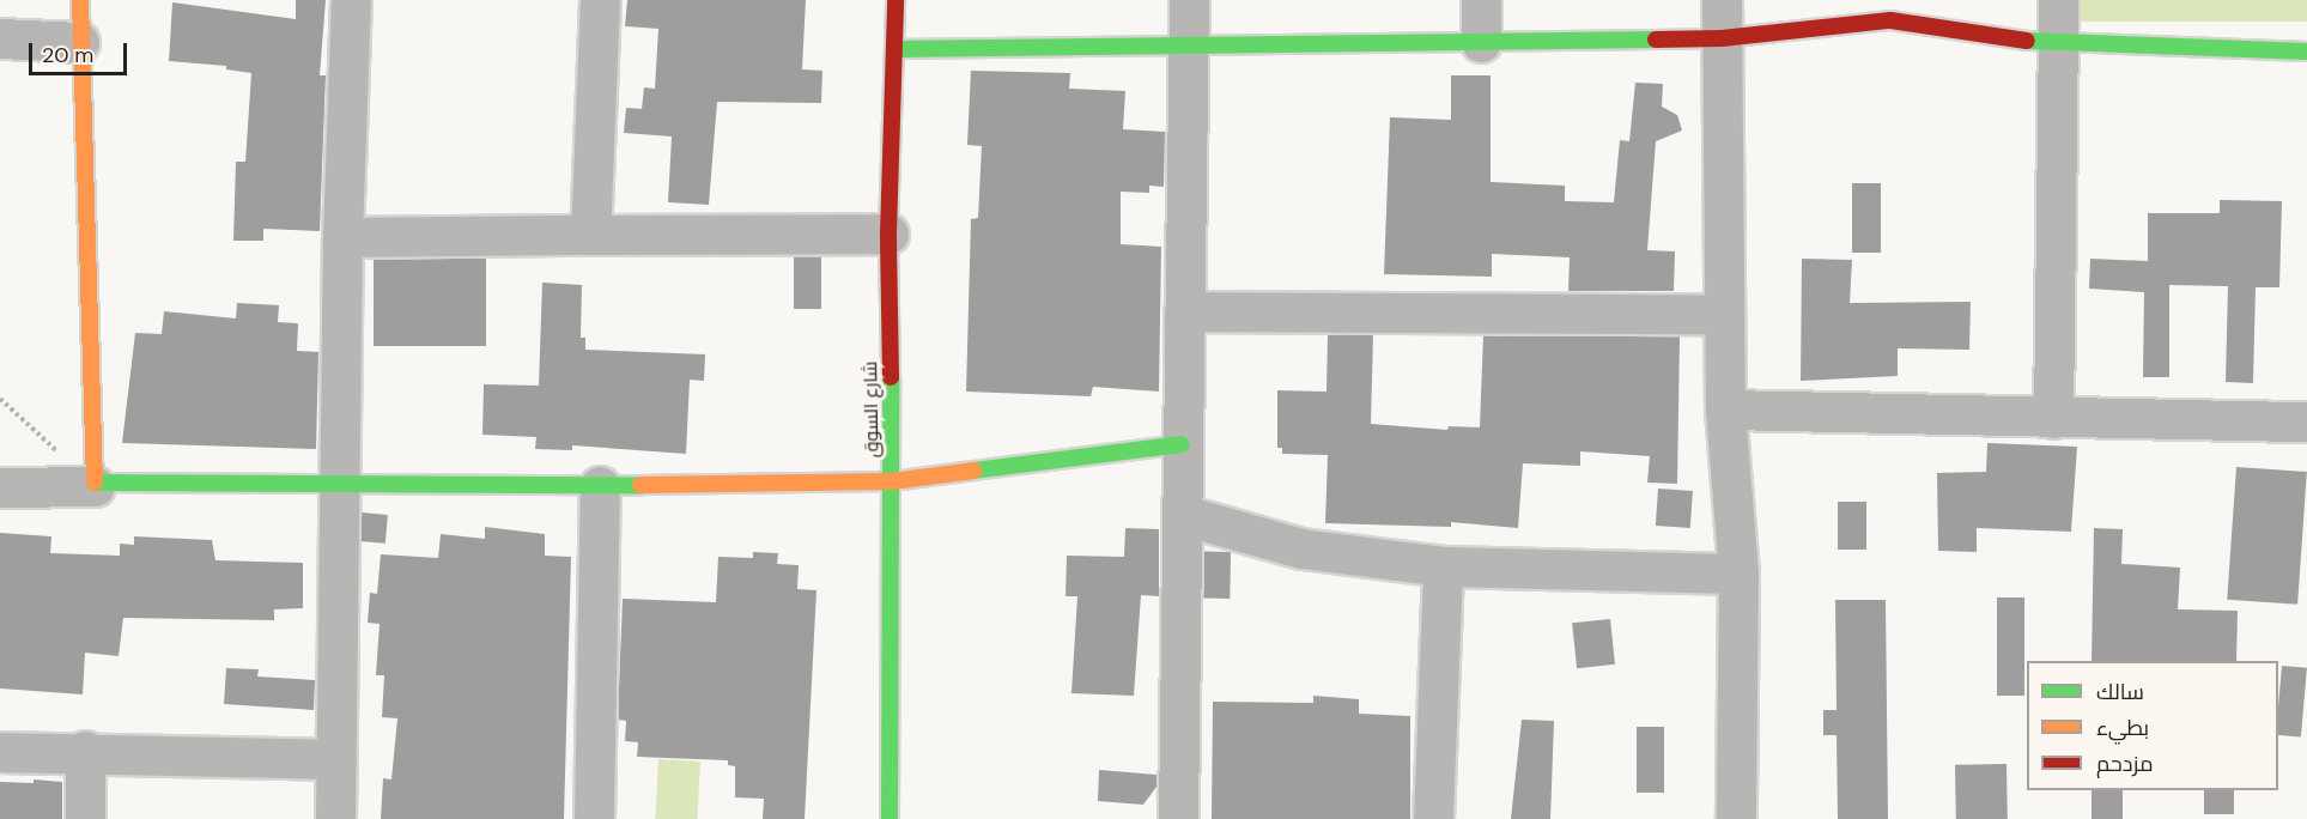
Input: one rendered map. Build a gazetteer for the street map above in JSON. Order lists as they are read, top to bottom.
{
  "streets": {
    "street": ["شارع السوق"]
  },
  "legend": ["سالك", "بطيء", "مزدحم"],
  "scale_bar": "20 m"
}
